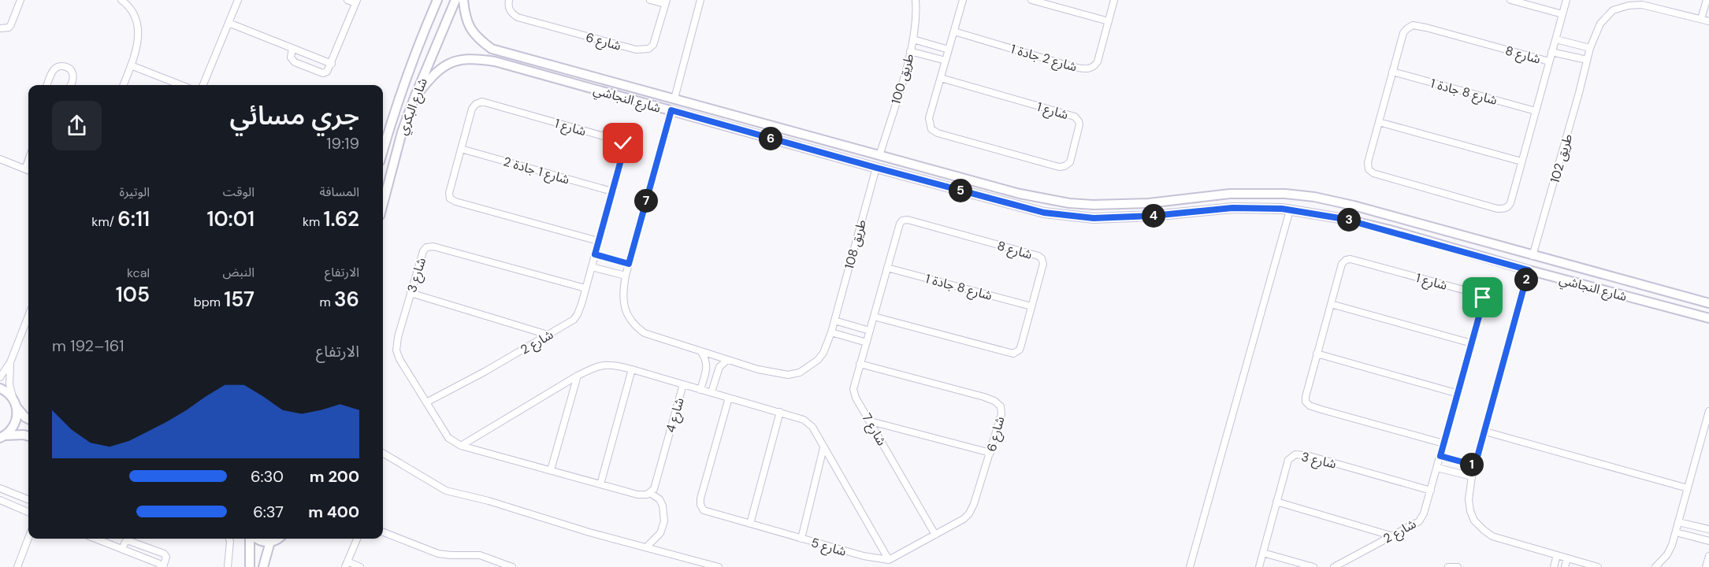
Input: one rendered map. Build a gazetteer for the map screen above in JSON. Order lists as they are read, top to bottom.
{
  "streets": {
    "main road": ["شارع النجاشي", "شارع البكري"],
    "street": [
      "شارع 6",
      "شارع 8",
      "شارع 2 جادة 1",
      "طريق 100",
      "شارع 8 جادة 1",
      "شارع 1",
      "طريق 102",
      "شارع 1 جادة 2",
      "طريق 108",
      "شارع 3",
      "شارع 2",
      "شارع 4",
      "شارع 7",
      "شارع 5"
    ]
  },
  "crossings": [
    ["شارع 6", "شارع 7"],
    ["شارع 6", "شارع 5"],
    ["شارع 8", "شارع 8 جادة 1"],
    ["شارع 8", "شارع 7"],
    ["طريق 100", "شارع النجاشي"],
    ["شارع النجاشي", "شارع البكري"],
    ["شارع النجاشي", "طريق 102"],
    ["شارع النجاشي", "طريق 108"],
    ["شارع 1", "شارع 1 جادة 2"],
    ["شارع 1", "شارع 2"],
    ["شارع 3", "شارع 2"],
    ["شارع 3", "شارع 4"]
  ],
  "page": {
    "heading": ["جري مسائي", "19:19"],
    "pins": [
      "6",
      "5",
      "7",
      "4",
      "3",
      "2",
      "1"
    ],
    "stats": [
      ["المسافة", "1.62 km"],
      ["الوقت", "10:01"],
      ["الوتيرة", "6:11 /km"],
      ["الارتفاع", "36 m"],
      ["النبض", "157 bpm"],
      ["kcal", "105"]
    ],
    "chart": ["الارتفاع", "161–192 m"],
    "list": [
      {
        "name": "200 m",
        "note": "6:30"
      },
      {
        "name": "400 m",
        "note": "6:37"
      }
    ]
  }
}
